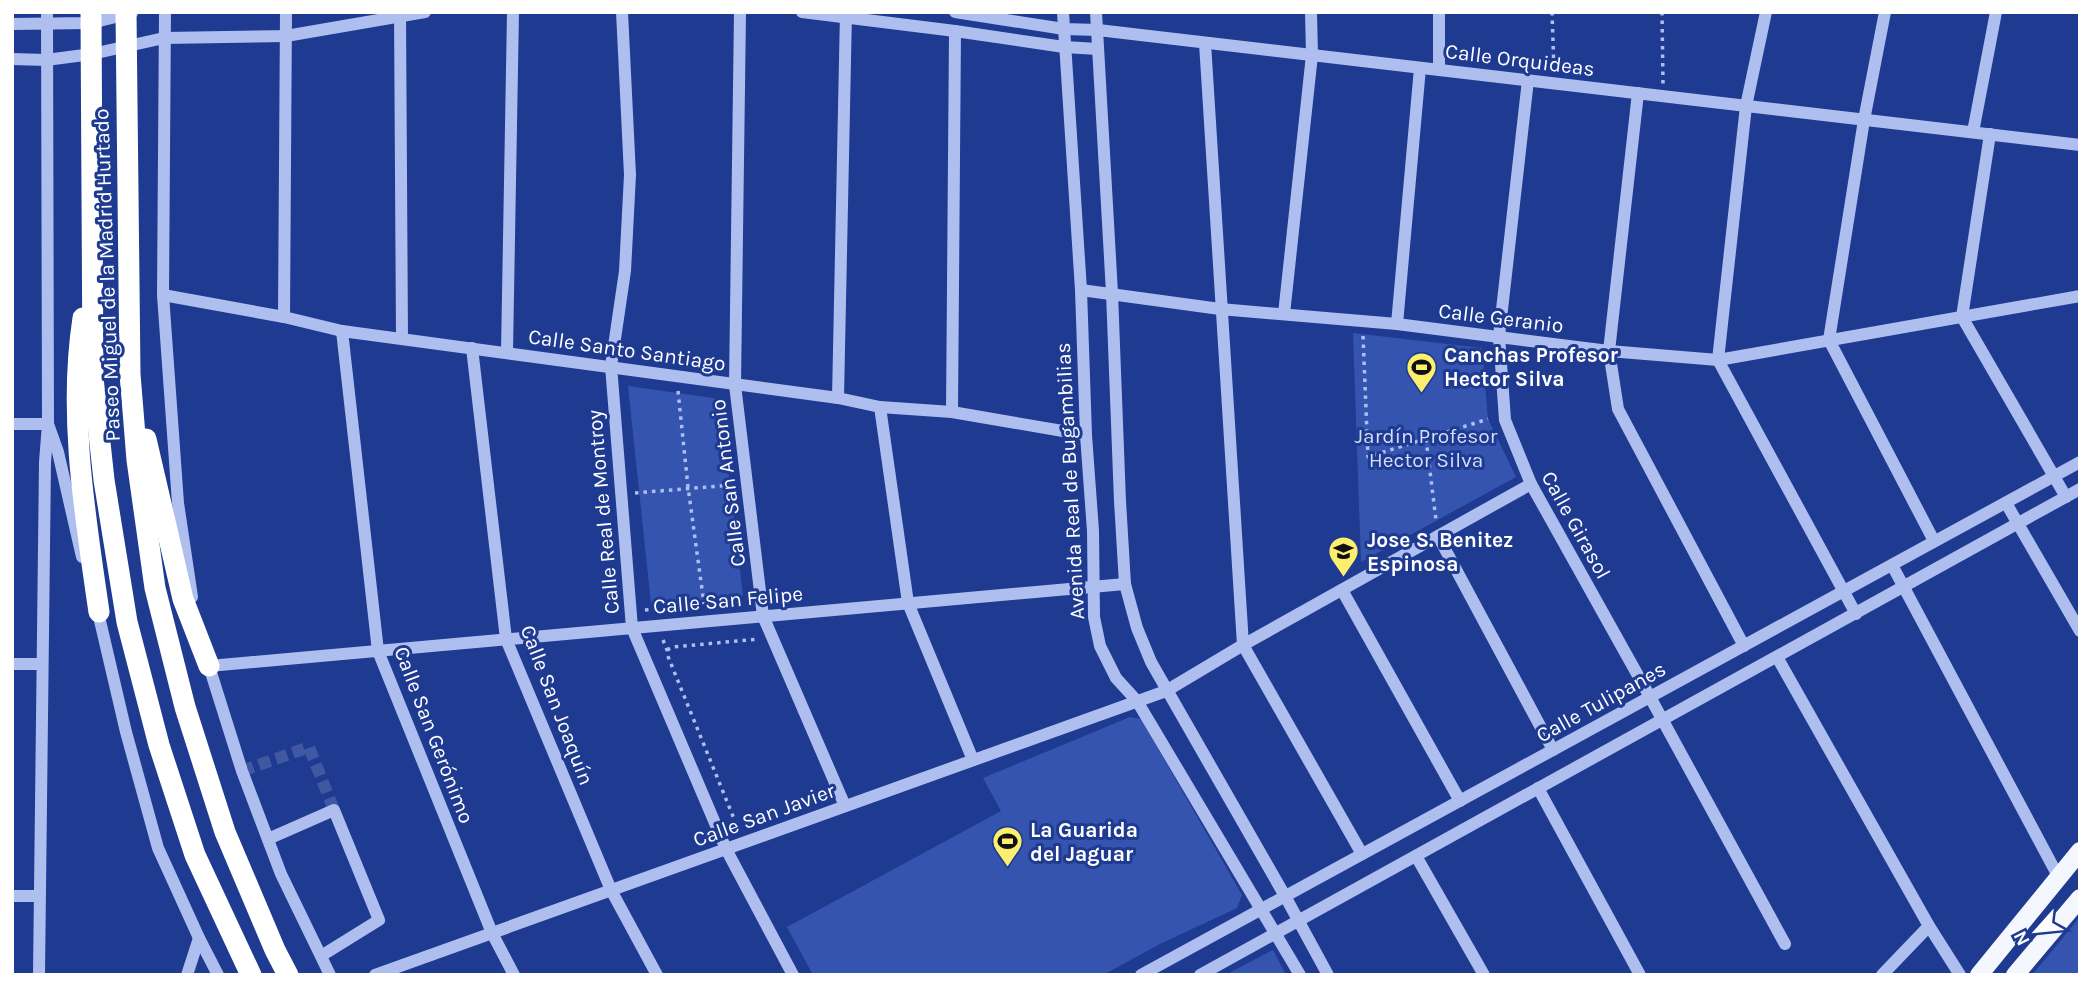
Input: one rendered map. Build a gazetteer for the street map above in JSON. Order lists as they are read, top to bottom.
{
  "streets": {
    "highway": ["Paseo Miguel de la Madrid Hurtado"],
    "street": [
      "Calle Orquideas",
      "Calle Geranio",
      "Calle Santo Santiago",
      "Avenida Real de Bugambilias",
      "Calle San Antonio",
      "Calle Real de Montroy",
      "Calle Girasol",
      "Calle San Felipe",
      "Calle Tulipanes",
      "Calle San Joaquín",
      "Calle San Gerónimo",
      "Calle San Javier"
    ]
  },
  "crossings": [
    ["Calle Orquideas", "Avenida Real de Bugambilias"],
    ["Calle Orquideas", "Calle Girasol"],
    ["Calle Geranio", "Avenida Real de Bugambilias"],
    ["Calle Geranio", "Calle Girasol"],
    ["Calle Santo Santiago", "Avenida Real de Bugambilias"],
    ["Calle Santo Santiago", "Calle San Antonio"],
    ["Calle Santo Santiago", "Calle Real de Montroy"],
    ["Calle Santo Santiago", "Calle San Joaquín"],
    ["Calle Santo Santiago", "Calle San Gerónimo"],
    ["Avenida Real de Bugambilias", "Calle San Felipe"],
    ["Avenida Real de Bugambilias", "Calle Tulipanes"],
    ["Avenida Real de Bugambilias", "Calle San Javier"],
    ["Calle San Antonio", "Calle San Felipe"],
    ["Calle San Antonio", "Calle San Javier"],
    ["Calle Real de Montroy", "Calle San Felipe"],
    ["Calle Real de Montroy", "Calle San Javier"],
    ["Calle Girasol", "Calle Tulipanes"],
    ["Calle Girasol", "Calle San Javier"],
    ["Calle San Felipe", "Calle San Joaquín"],
    ["Calle San Felipe", "Calle San Gerónimo"],
    ["Calle San Joaquín", "Calle San Javier"],
    ["Calle San Gerónimo", "Calle San Javier"]
  ],
  "parks": ["Jardín Profesor Hector Silva"],
  "places": {
    "sports": ["Canchas Profesor Hector Silva", "La Guarida del Jaguar"],
    "school or university": ["Jose S. Benitez Espinosa"]
  },
  "north": "bottom left"
}
